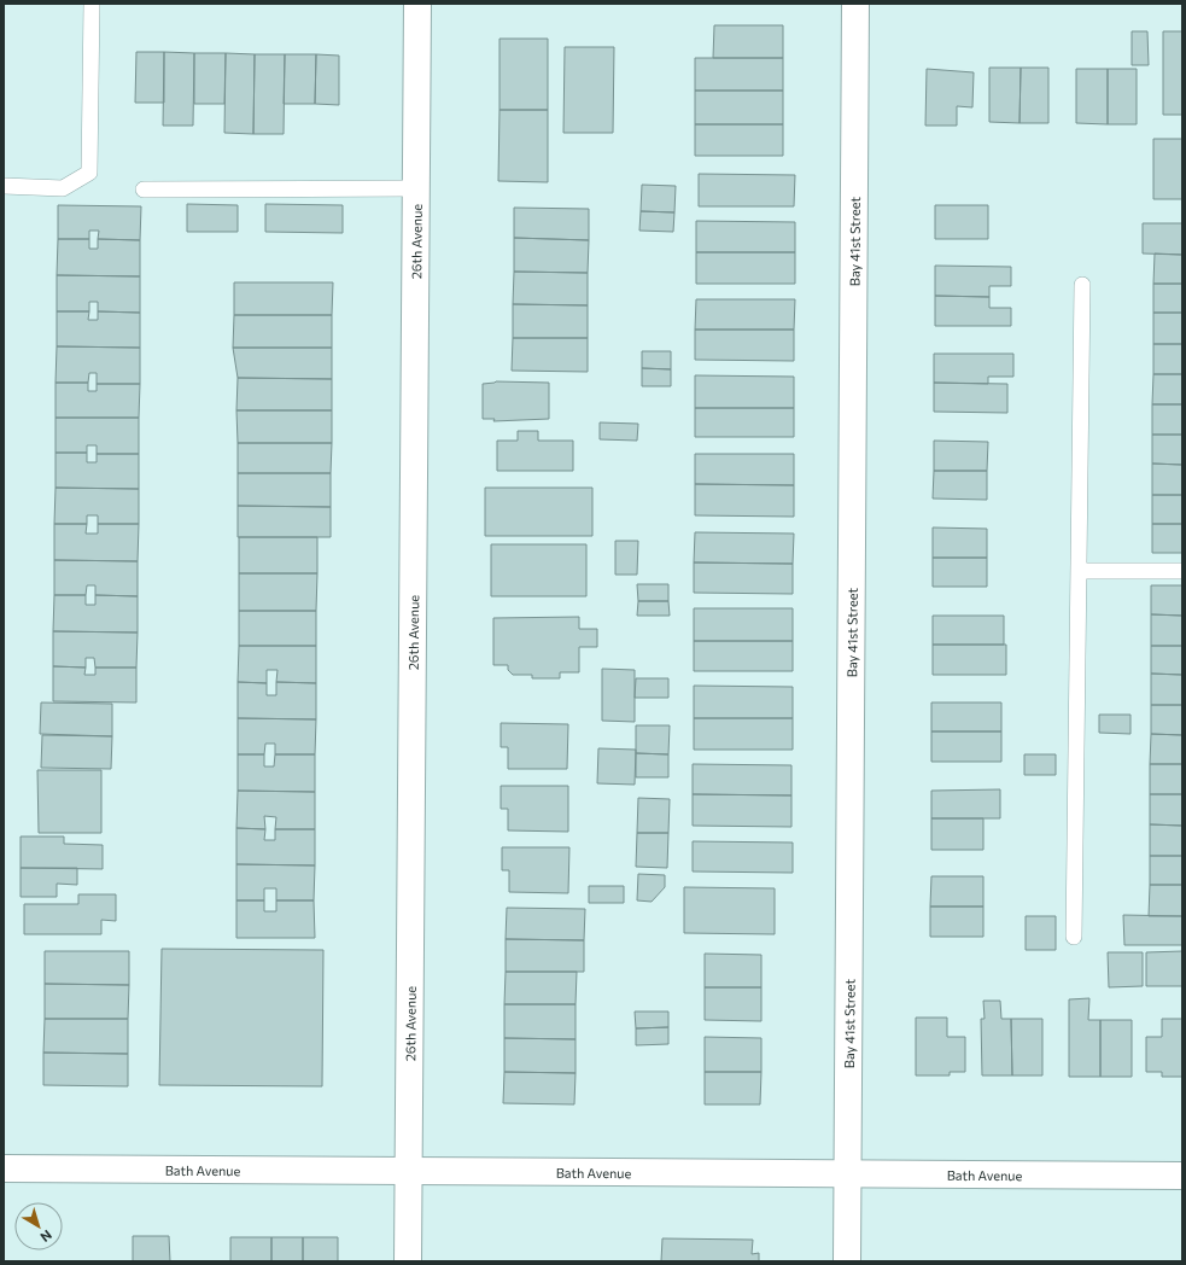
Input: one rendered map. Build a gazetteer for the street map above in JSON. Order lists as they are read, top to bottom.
{
  "streets": {
    "street": ["26th Avenue", "Bay 41st Street", "Bath Avenue"]
  },
  "crossings": [
    ["26th Avenue", "Bath Avenue"],
    ["Bay 41st Street", "Bath Avenue"]
  ],
  "north": "bottom right"
}
